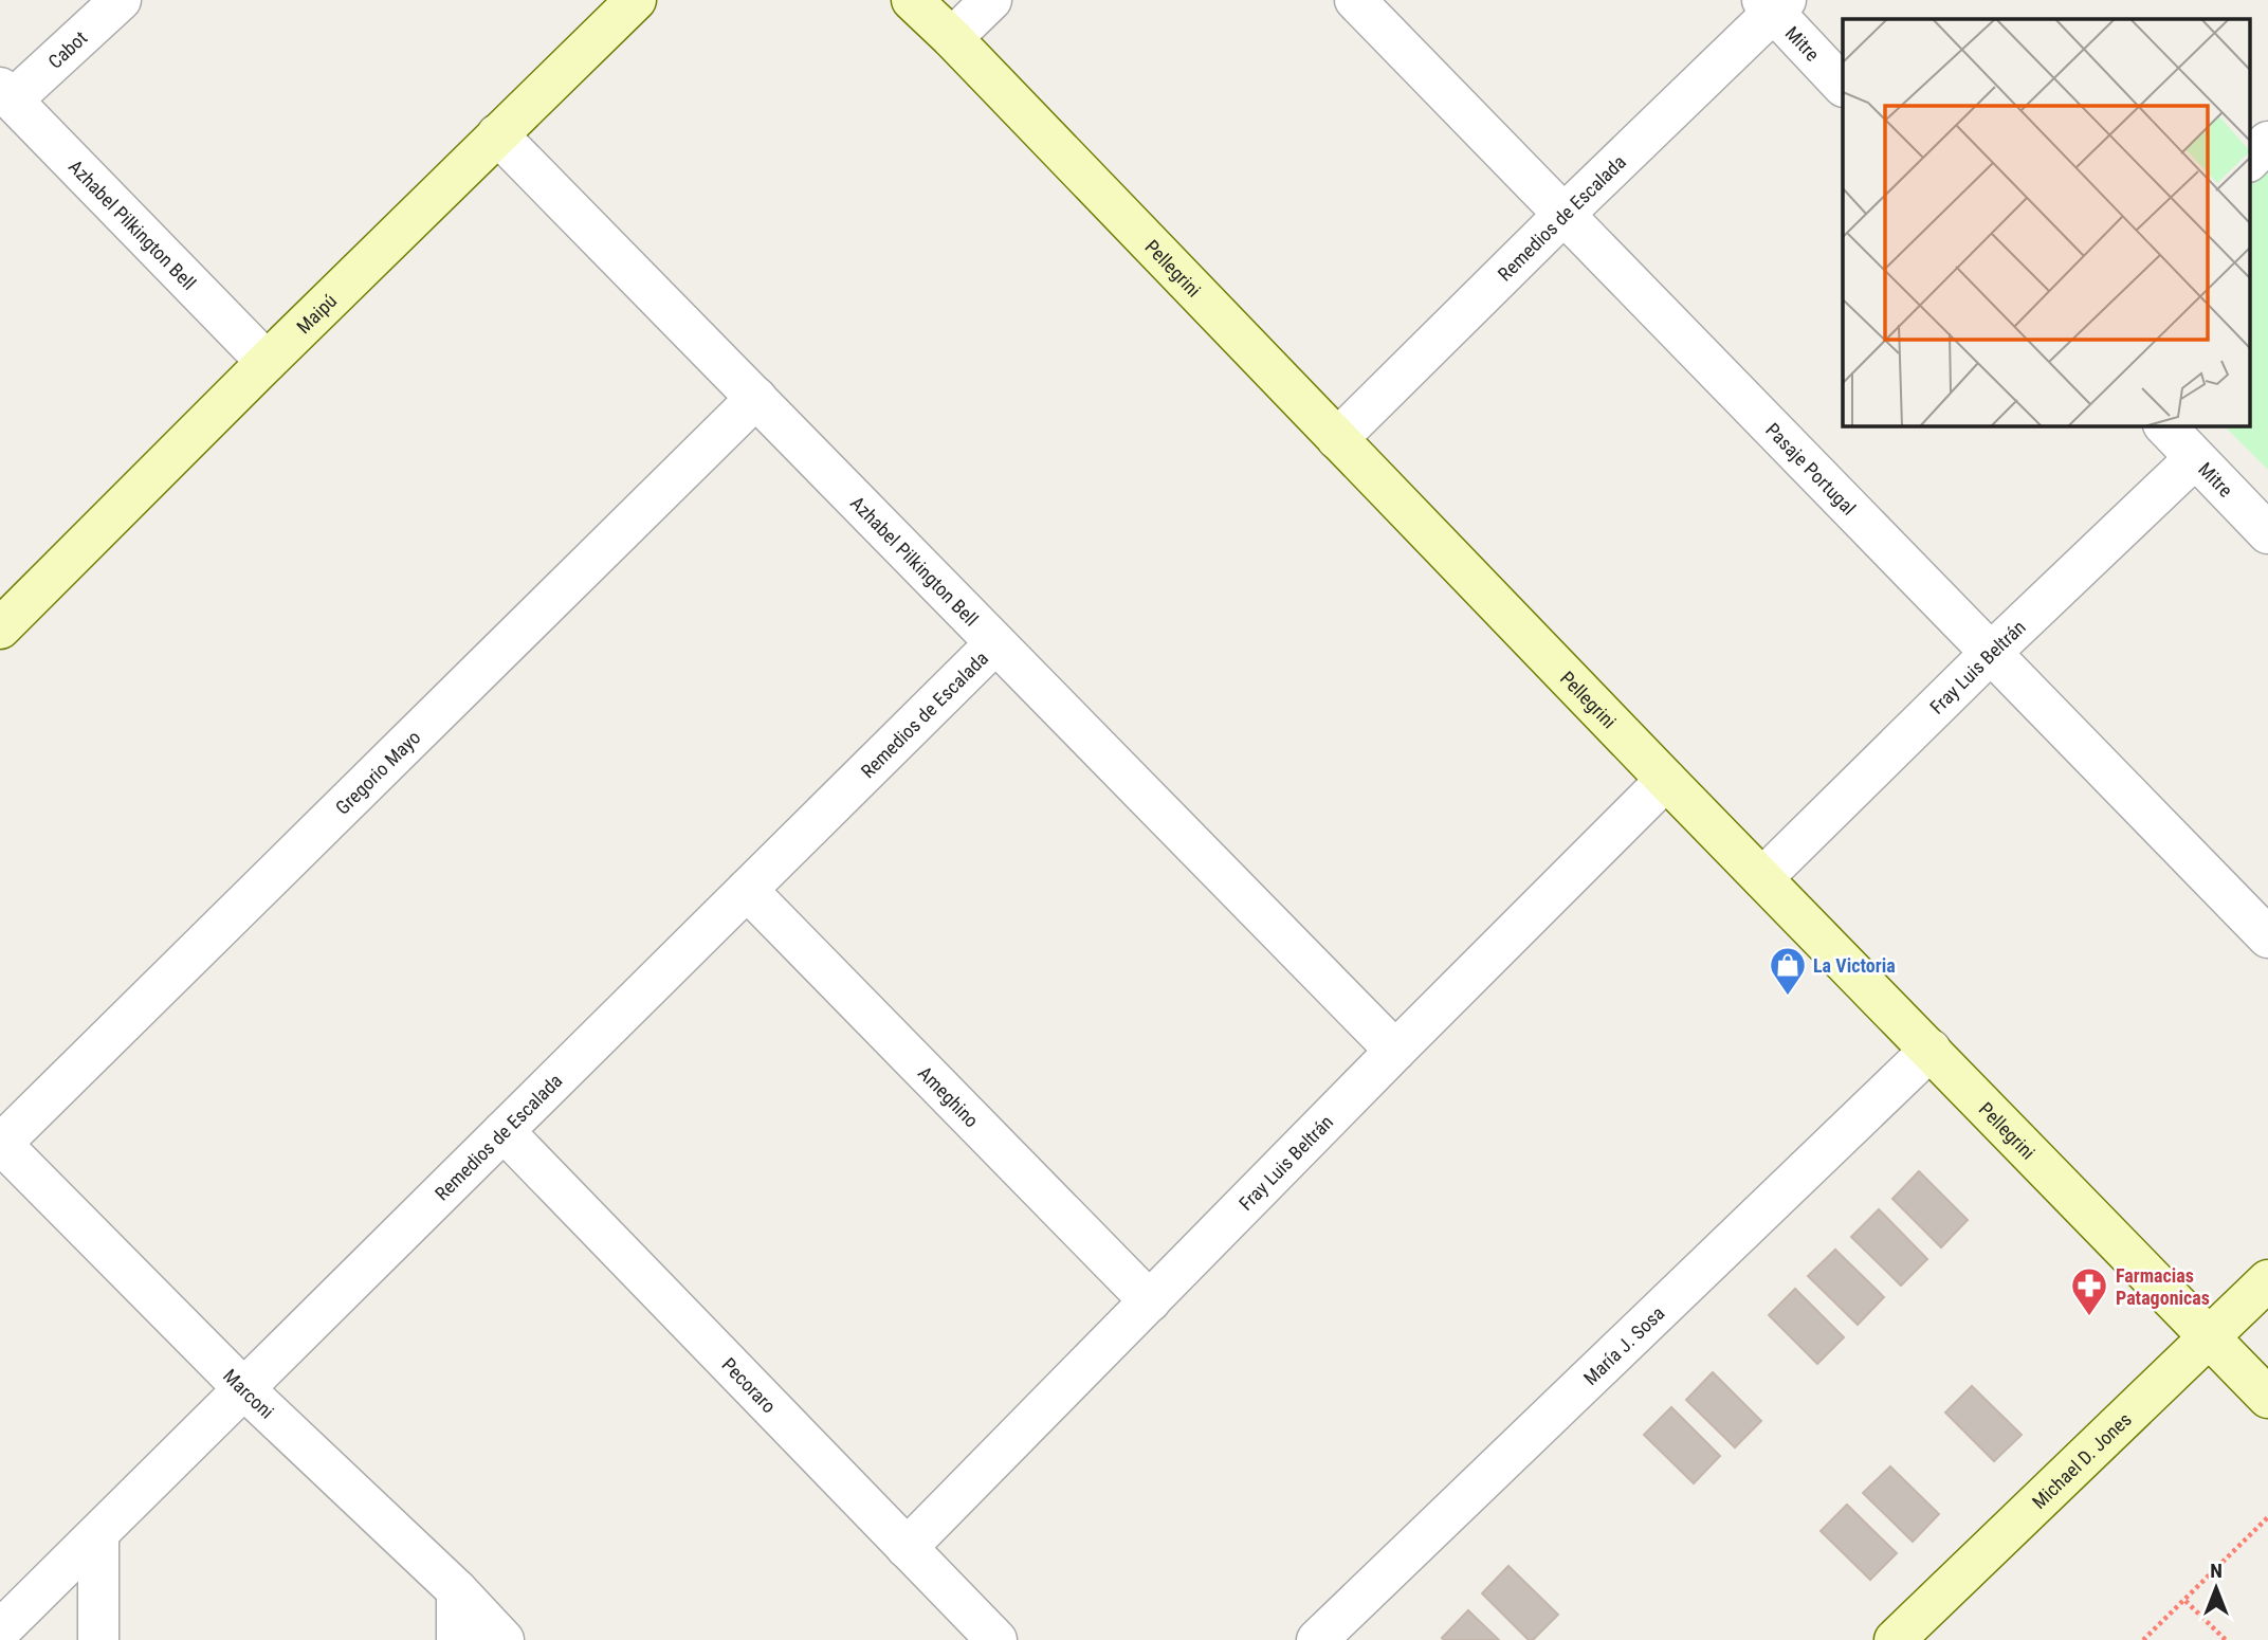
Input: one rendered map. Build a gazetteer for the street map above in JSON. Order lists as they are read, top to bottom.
{
  "streets": {
    "street": [
      "Mitre",
      "Cabot",
      "Remedios de Escalada",
      "Azhabel Pilkington Bell",
      "Pellegrini",
      "Maipú",
      "Pasaje Portugal",
      "Fray Luis Beltrán",
      "Gregorio Mayo",
      "Ameghino",
      "María J. Sosa",
      "Pecoraro",
      "Marconi",
      "Michael D. Jones"
    ]
  },
  "crossings": [
    ["Mitre", "Remedios de Escalada"],
    ["Mitre", "Fray Luis Beltrán"],
    ["Cabot", "Azhabel Pilkington Bell"],
    ["Remedios de Escalada", "Azhabel Pilkington Bell"],
    ["Remedios de Escalada", "Pellegrini"],
    ["Remedios de Escalada", "Pasaje Portugal"],
    ["Remedios de Escalada", "Ameghino"],
    ["Remedios de Escalada", "Pecoraro"],
    ["Remedios de Escalada", "Marconi"],
    ["Azhabel Pilkington Bell", "Maipú"],
    ["Azhabel Pilkington Bell", "Fray Luis Beltrán"],
    ["Azhabel Pilkington Bell", "Gregorio Mayo"],
    ["Pellegrini", "Fray Luis Beltrán"],
    ["Pellegrini", "María J. Sosa"],
    ["Pellegrini", "Michael D. Jones"],
    ["Pasaje Portugal", "Fray Luis Beltrán"],
    ["Fray Luis Beltrán", "Ameghino"],
    ["Fray Luis Beltrán", "Pecoraro"],
    ["Gregorio Mayo", "Marconi"]
  ],
  "places": {
    "shop": ["La Victoria"],
    "pharmacy": ["Farmacias Patagonicas"]
  },
  "north": "top"
}
